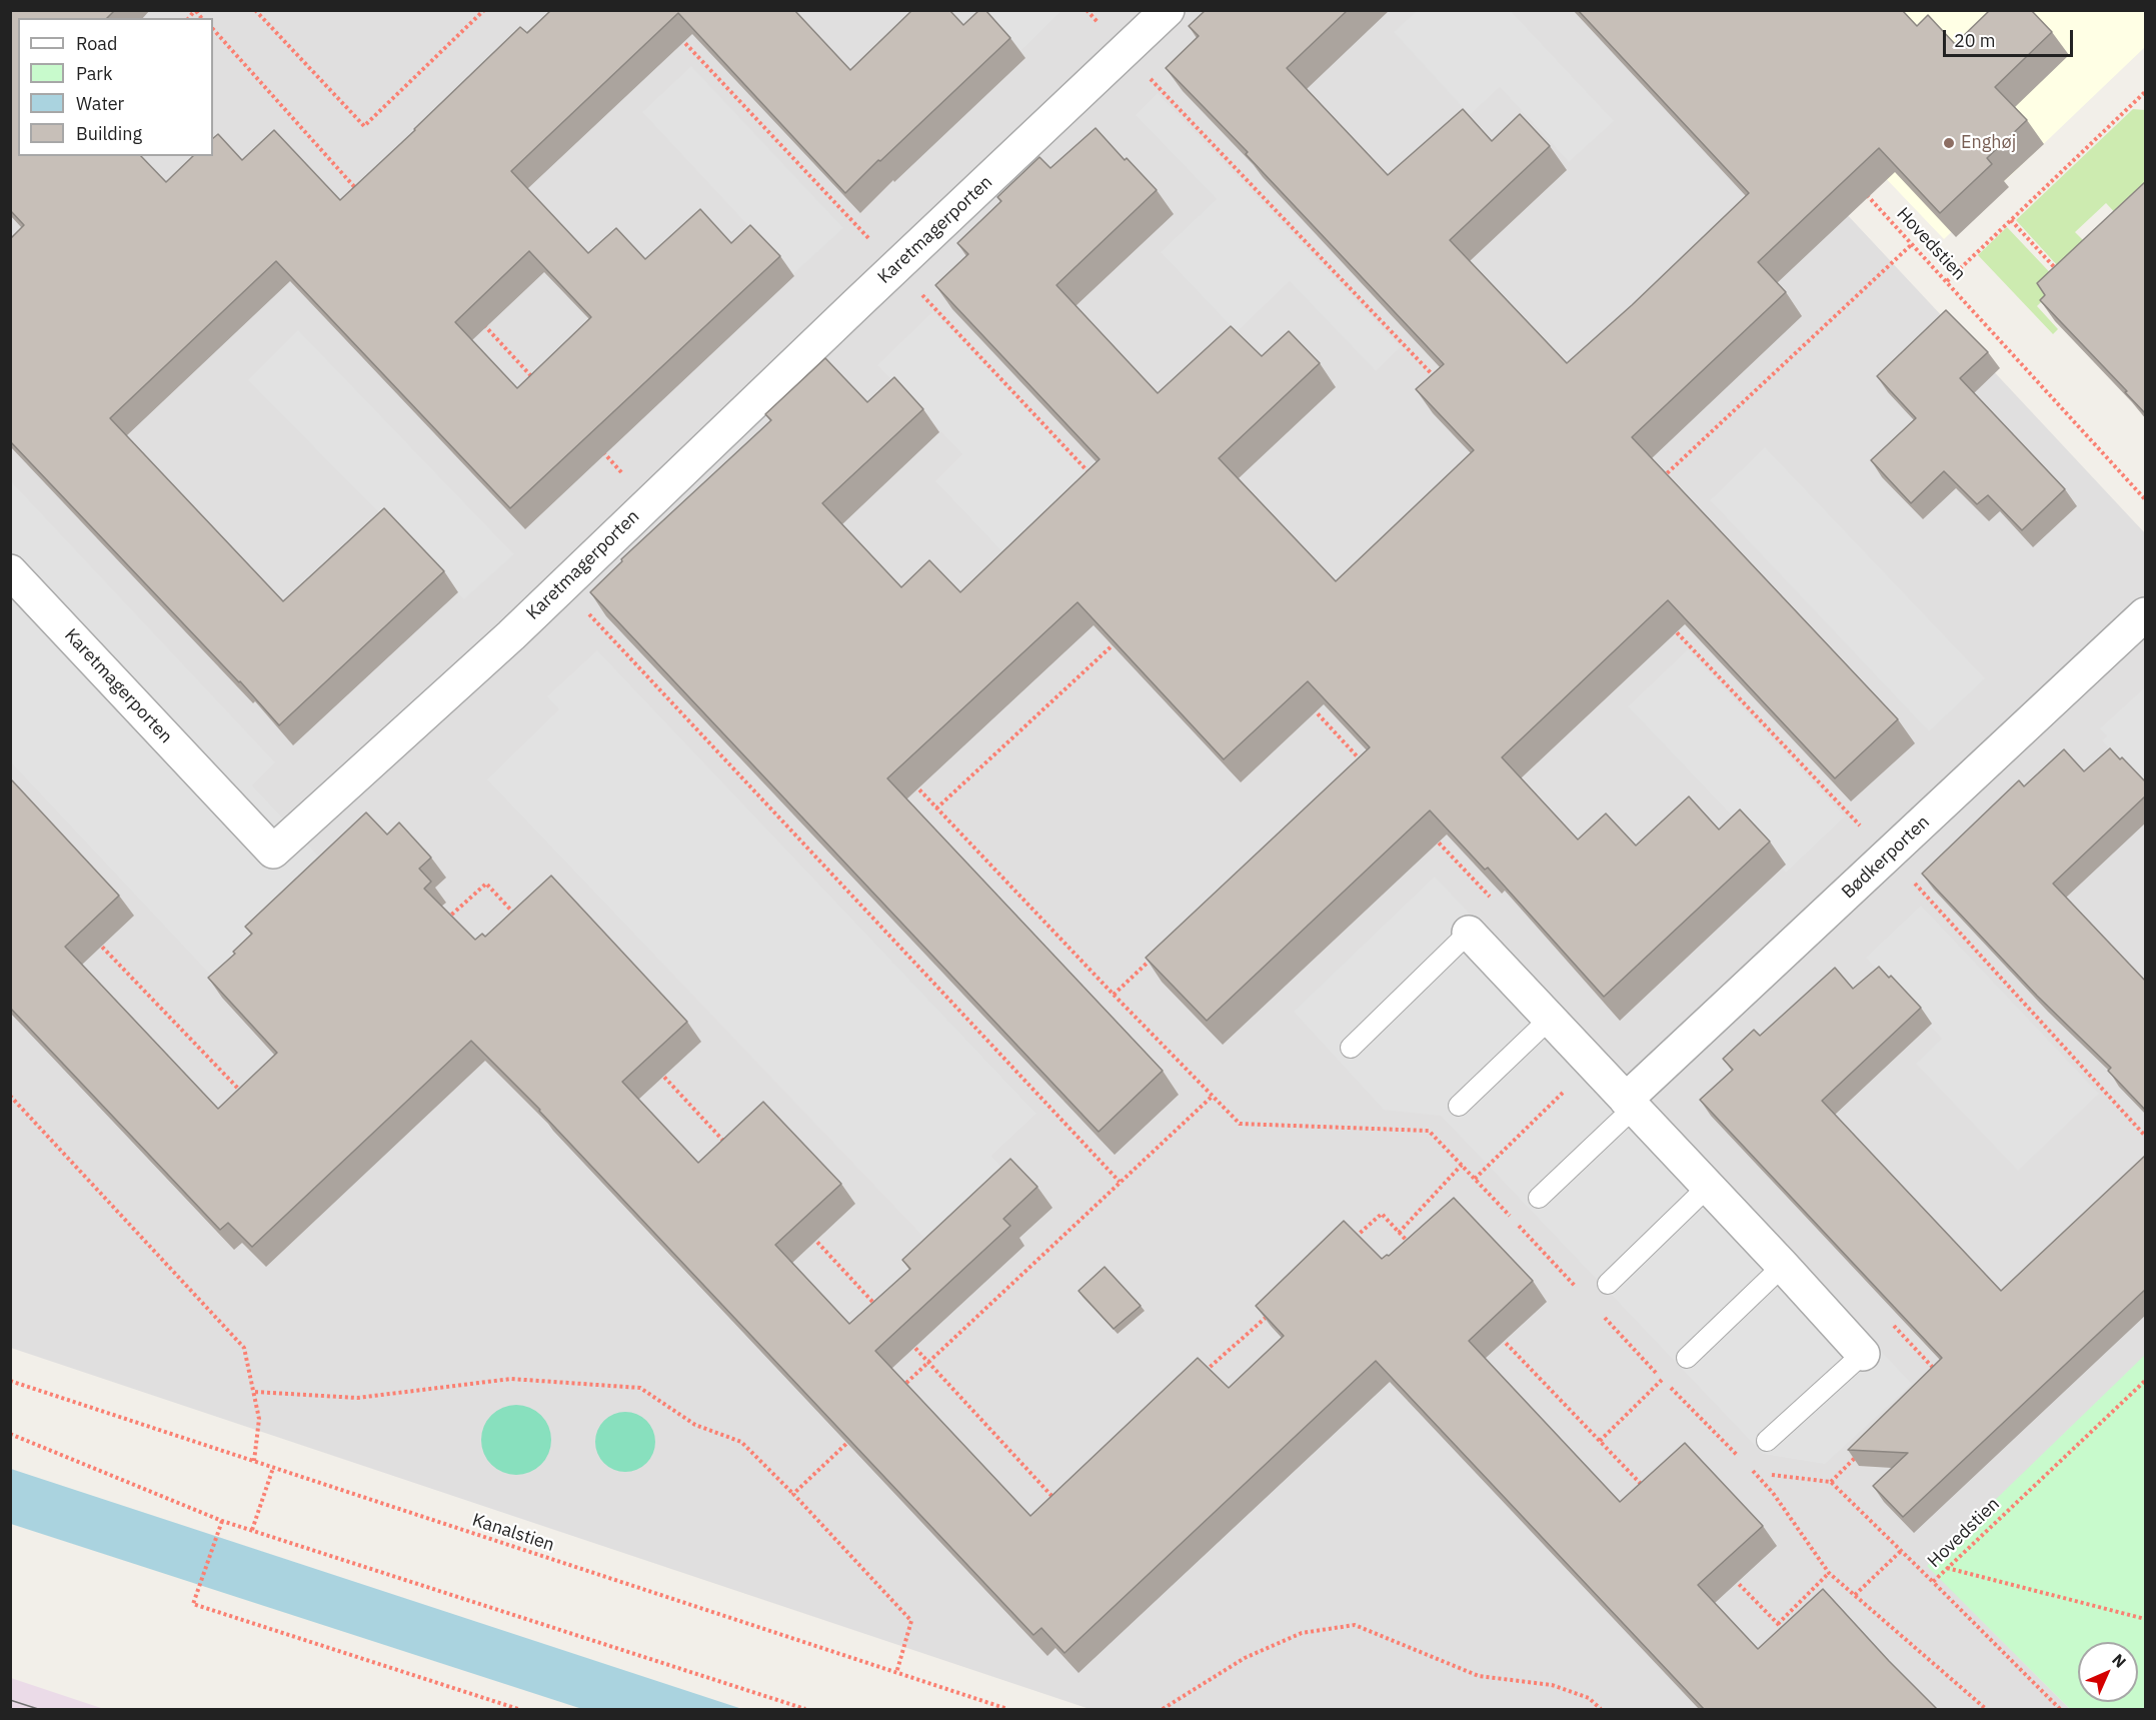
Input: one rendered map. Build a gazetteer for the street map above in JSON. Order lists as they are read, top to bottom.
{
  "streets": {
    "street": ["Karetmagerporten", "Bødkerporten"],
    "path": ["Hovedstien", "Kanalstien"]
  },
  "places": ["Enghøj"],
  "legend": [
    "Road",
    "Park",
    "Water",
    "Building"
  ],
  "scale_bar": "20 m",
  "north": "top right"
}
